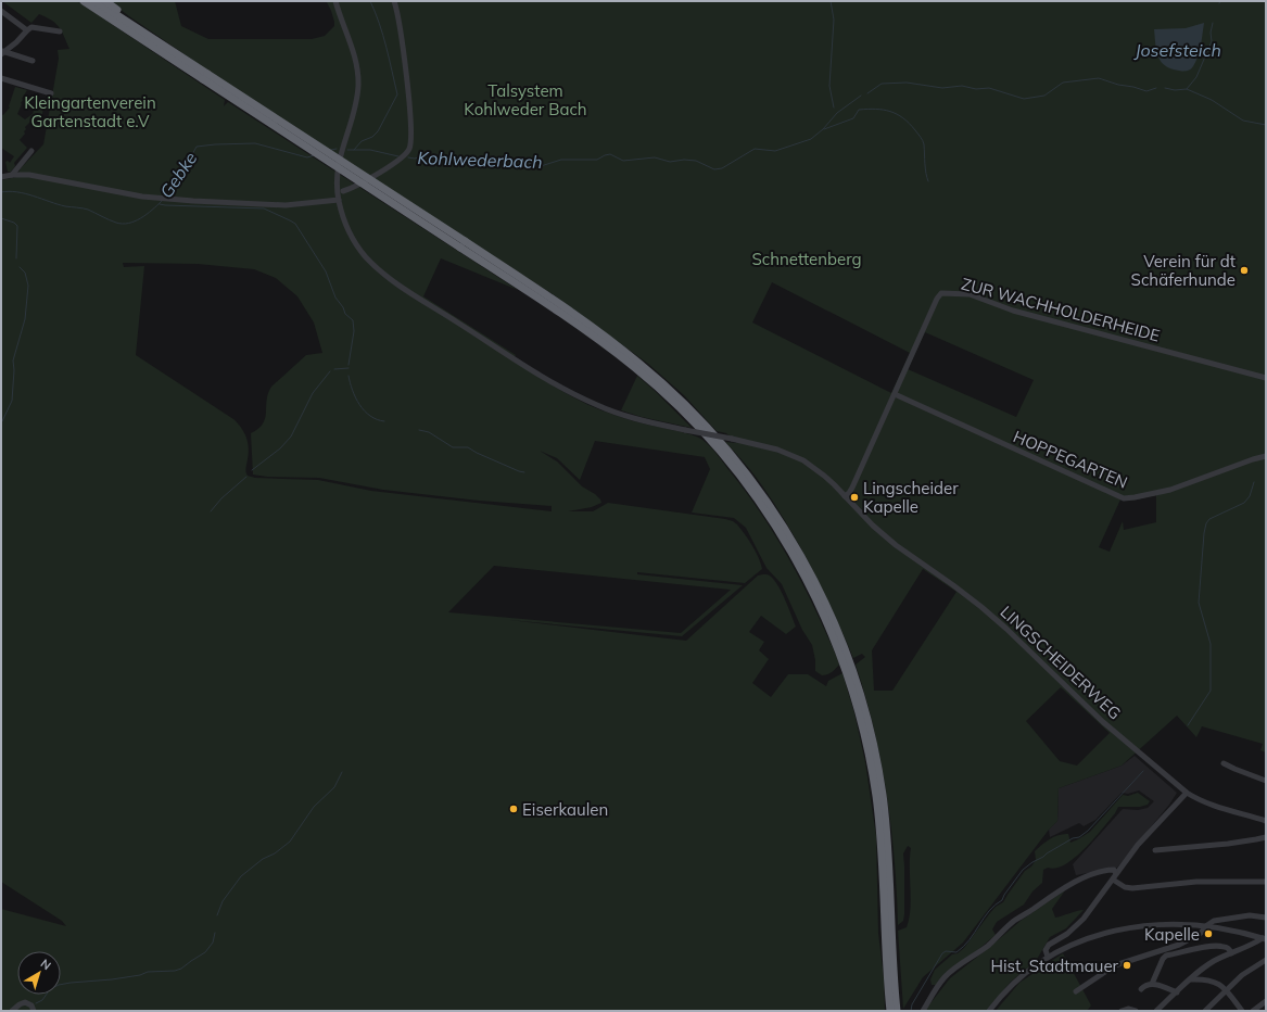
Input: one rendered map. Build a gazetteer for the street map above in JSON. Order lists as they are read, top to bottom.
{
  "streets": {
    "street": ["ZUR WACHHOLDERHEIDE", "HOPPEGARTEN", "LINGSCHEIDERWEG"]
  },
  "crossings": [
    ["ZUR WACHHOLDERHEIDE", "HOPPEGARTEN"],
    ["ZUR WACHHOLDERHEIDE", "LINGSCHEIDERWEG"]
  ],
  "water": ["Josefsteich", "Kohlwederbach", "Gebke"],
  "parks": ["Talsystem Kohlweder Bach", "Kleingartenverein Gartenstadt e.V", "Schnettenberg"],
  "places": [
    "Verein für dt Schäferhunde",
    "Lingscheider Kapelle",
    "Eiserkaulen",
    "Kapelle",
    "Hist. Stadtmauer"
  ],
  "north": "top right"
}
